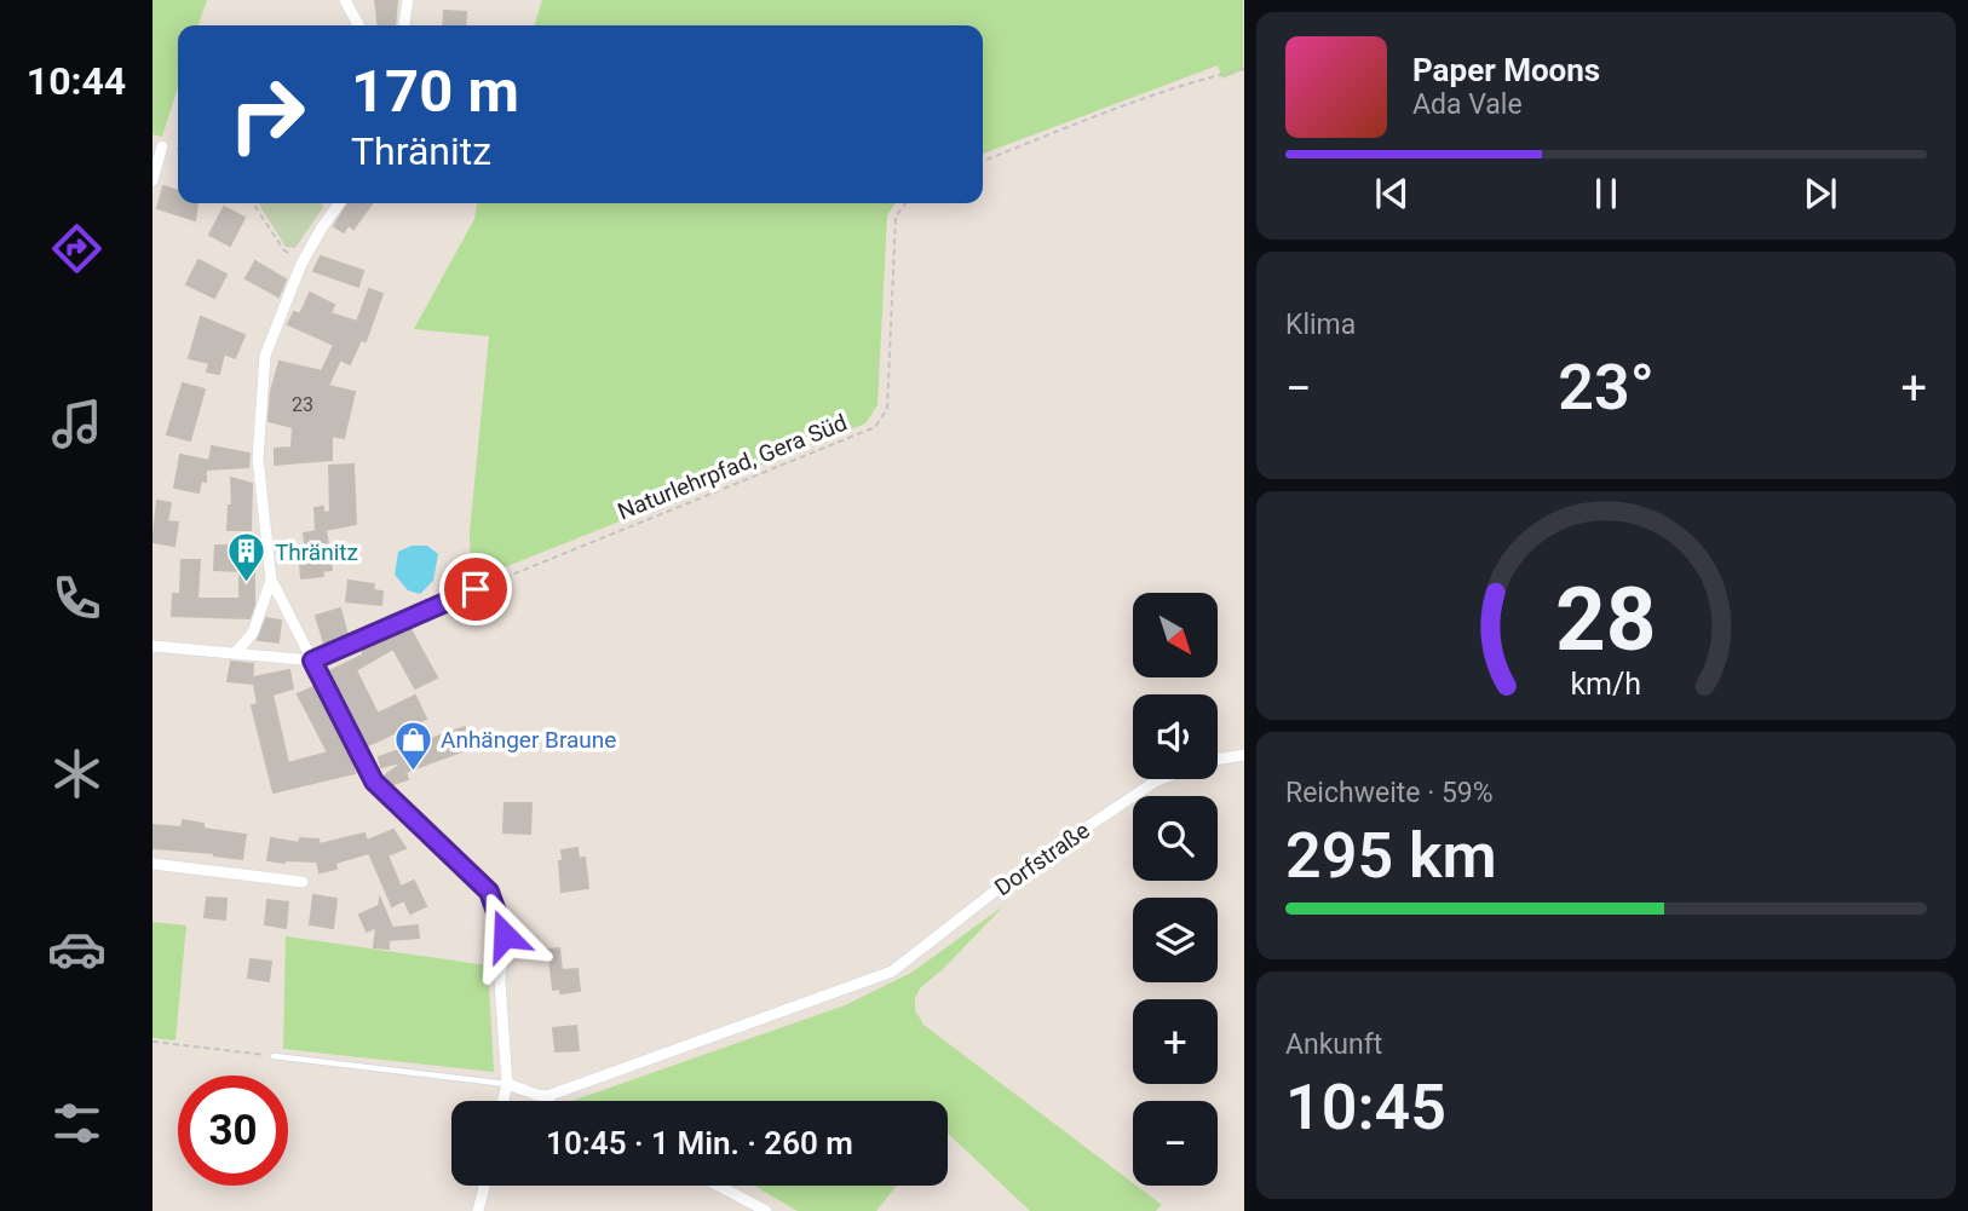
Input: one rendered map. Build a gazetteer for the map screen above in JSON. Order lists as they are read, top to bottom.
{
  "streets": {
    "street": ["Dorfstraße"],
    "path": ["Naturlehrpfad, Gera Süd"]
  },
  "places": {
    "building": ["Thränitz"],
    "shop": ["Anhänger Braune"]
  },
  "house_numbers": ["23"],
  "north": "bottom right",
  "page": {
    "tabs": "10:44",
    "turn": ["170 m", "Thränitz"],
    "song": ["Paper Moons", "Ada Vale"],
    "tile": [
      "Klima",
      ["Reichweite · 59%", "295 km"],
      ["Ankunft", "10:45"]
    ],
    "heat": ["−", "23°", "+"],
    "map_buttons": ["+", "−"],
    "limit": "30",
    "trip": "10:45 · 1 Min. · 260 m",
    "gauge": ["28", "km/h"]
  }
}
